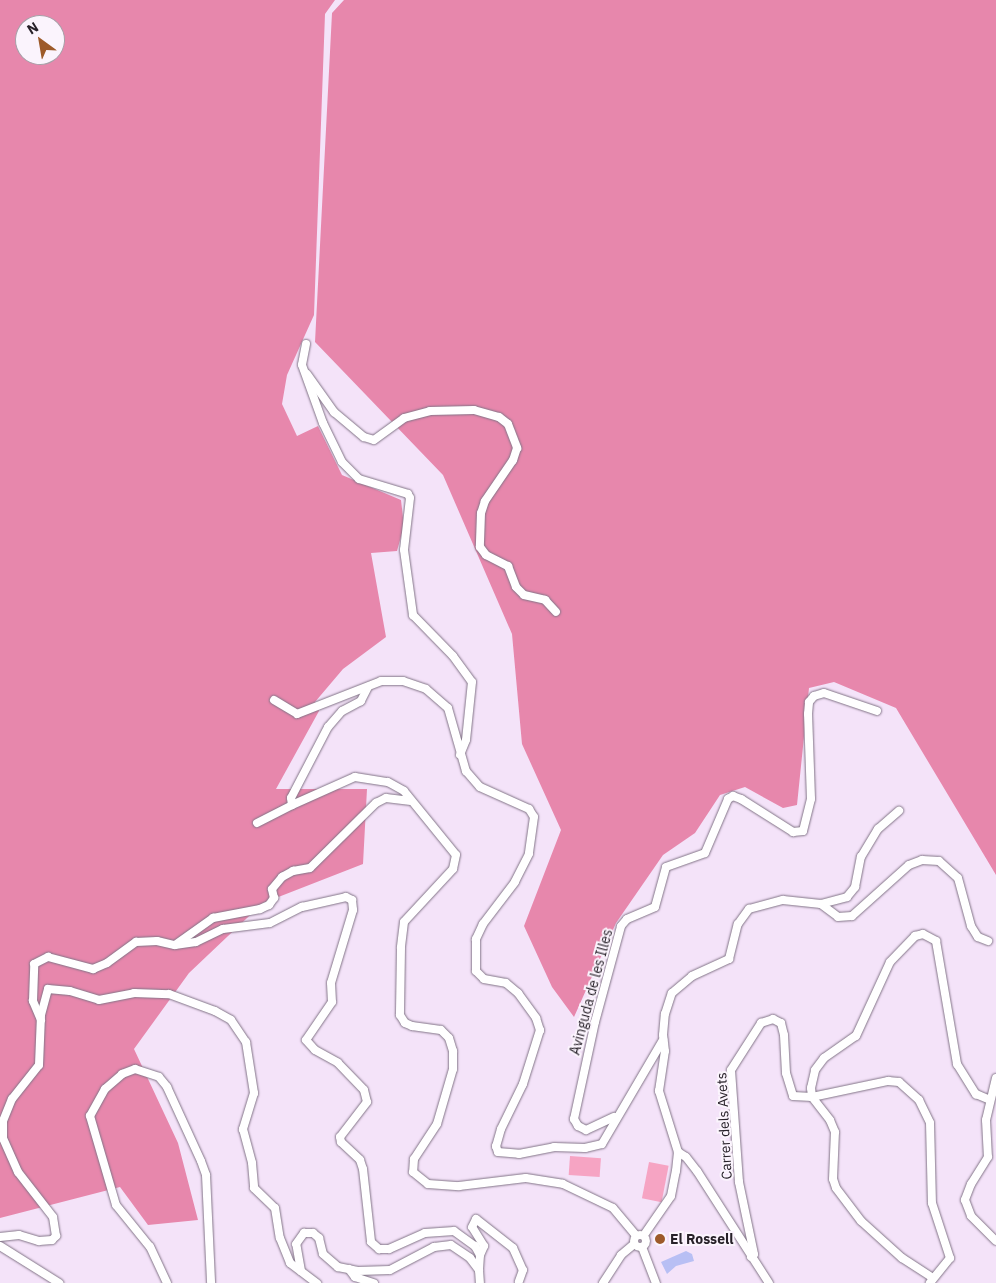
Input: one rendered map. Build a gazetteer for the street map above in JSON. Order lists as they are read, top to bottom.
{
  "streets": {
    "street": ["Avinguda de les Illes", "Carrer dels Avets"]
  },
  "places": ["El Rossell"],
  "north": "top left"
}
